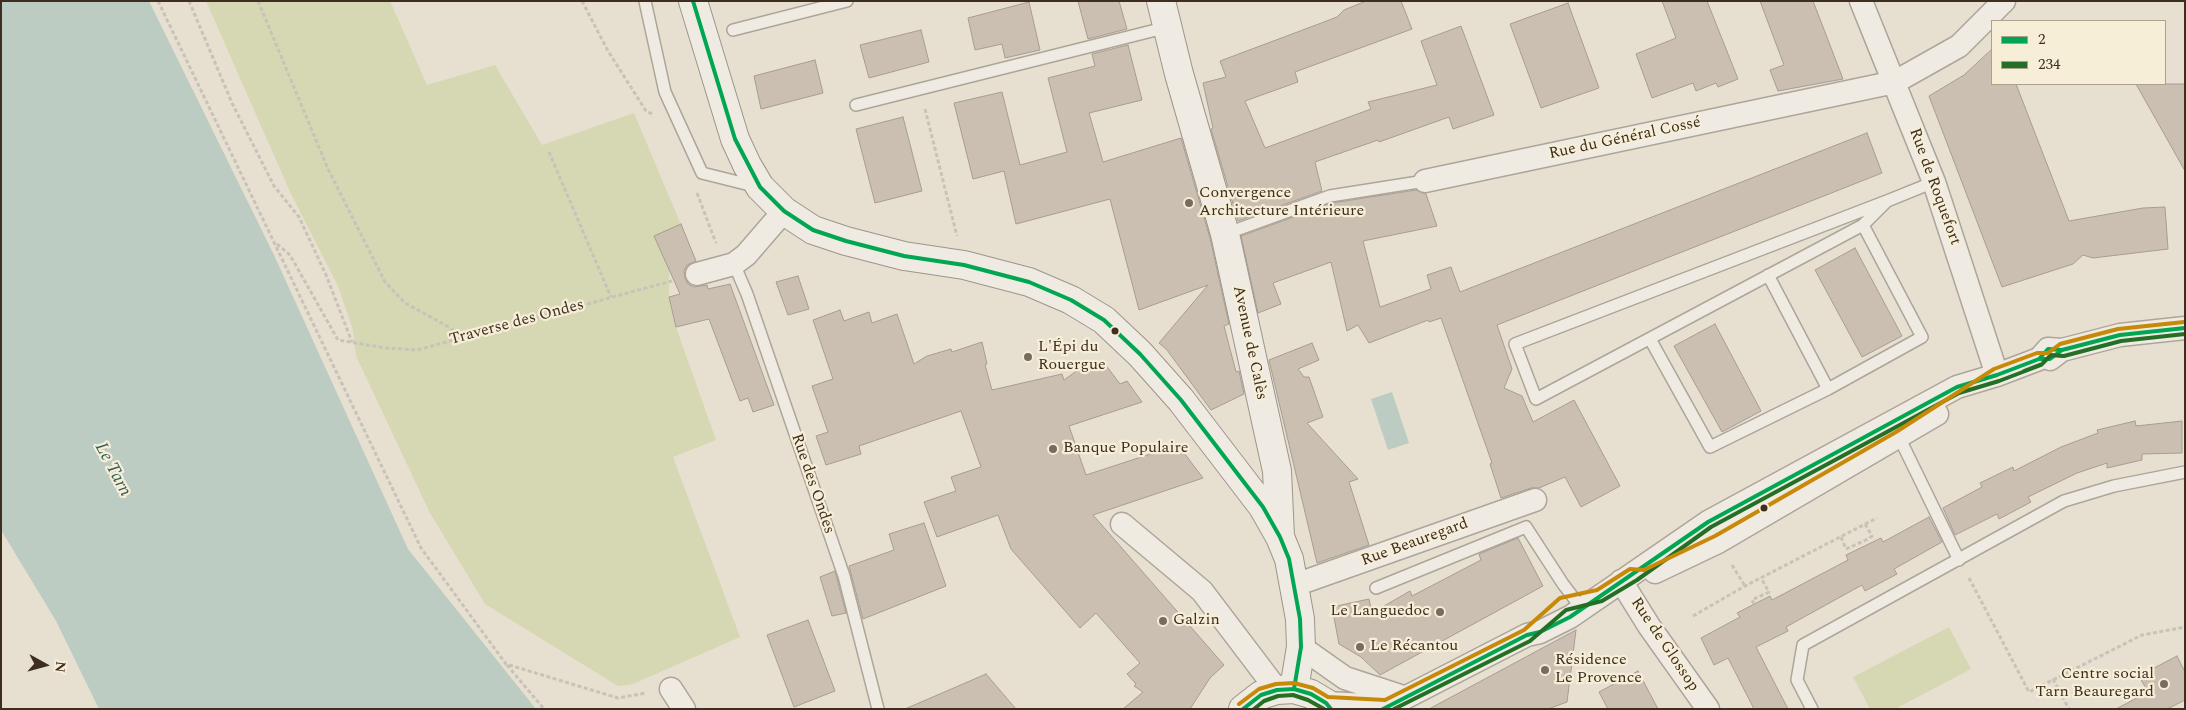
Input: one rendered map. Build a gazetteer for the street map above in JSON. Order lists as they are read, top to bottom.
{
  "streets": {
    "main road": ["Avenue de Calès"],
    "street": [
      "Rue du Général Cossé",
      "Rue de Roquefort",
      "Rue Beauregard",
      "Rue de Glossop"
    ],
    "lane": ["Rue des Ondes"],
    "path": ["Traverse des Ondes"]
  },
  "crossings": [
    ["Rue du Général Cossé", "Rue de Roquefort"],
    ["Rue du Général Cossé", "Avenue de Calès"],
    ["Avenue de Calès", "Rue Beauregard"]
  ],
  "water": ["Le Tarn"],
  "places": [
    "Convergence Architecture Intérieure",
    "L'Épi du Rouergue",
    "Banque Populaire",
    "Le Languedoc",
    "Galzin",
    "Le Récantou",
    "Résidence Le Provence",
    "Centre social Tarn Beauregard"
  ],
  "lines": ["transit line 2", "transit line 234"],
  "legend": ["2", "234"],
  "north": "right"
}
